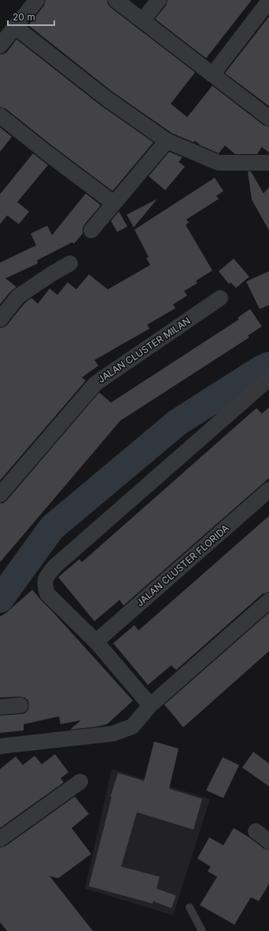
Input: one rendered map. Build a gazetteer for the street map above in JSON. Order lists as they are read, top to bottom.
{
  "streets": {
    "street": ["JALAN CLUSTER MILAN", "JALAN CLUSTER FLORIDA"]
  },
  "scale_bar": "20 m"
}
